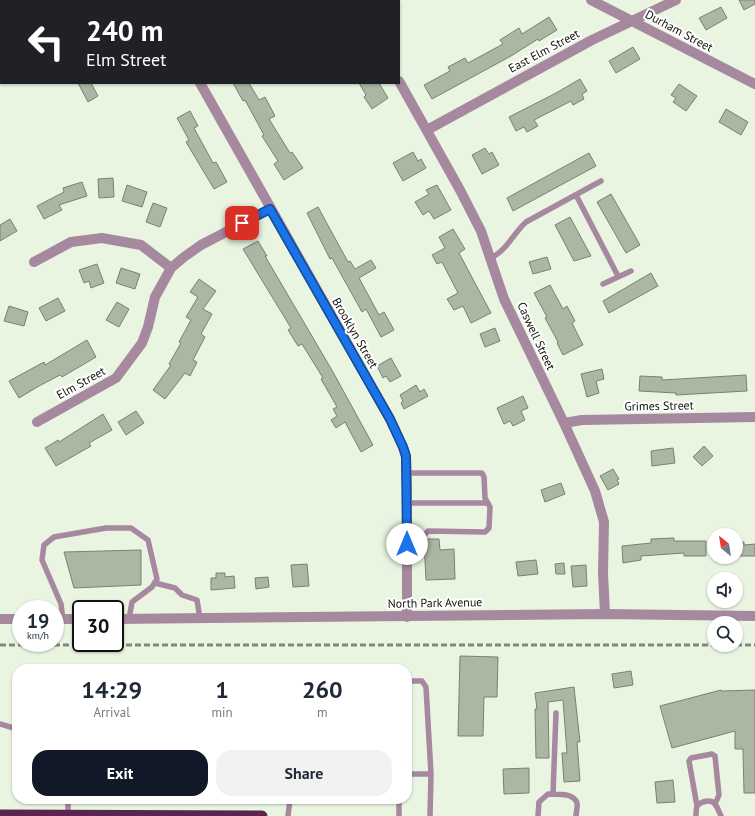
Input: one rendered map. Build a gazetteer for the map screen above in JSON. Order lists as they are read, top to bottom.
{
  "streets": {
    "street": [
      "Durham Street",
      "East Elm Street",
      "Brooklyn Street",
      "Caswell Street",
      "Elm Street",
      "Grimes Street",
      "North Park Avenue"
    ]
  },
  "crossings": [
    ["Durham Street", "East Elm Street"],
    ["East Elm Street", "Caswell Street"],
    ["Brooklyn Street", "Elm Street"],
    ["Brooklyn Street", "North Park Avenue"],
    ["Caswell Street", "Grimes Street"],
    ["Caswell Street", "North Park Avenue"]
  ],
  "north": "top left",
  "page": {
    "turn": ["240 m", "Elm Street"],
    "speed": "19 km/h",
    "limit": "30",
    "eta": [
      "14:29",
      "Arrival",
      "1",
      "min",
      "260",
      "m"
    ],
    "buttons": ["Exit", "Share"]
  }
}
